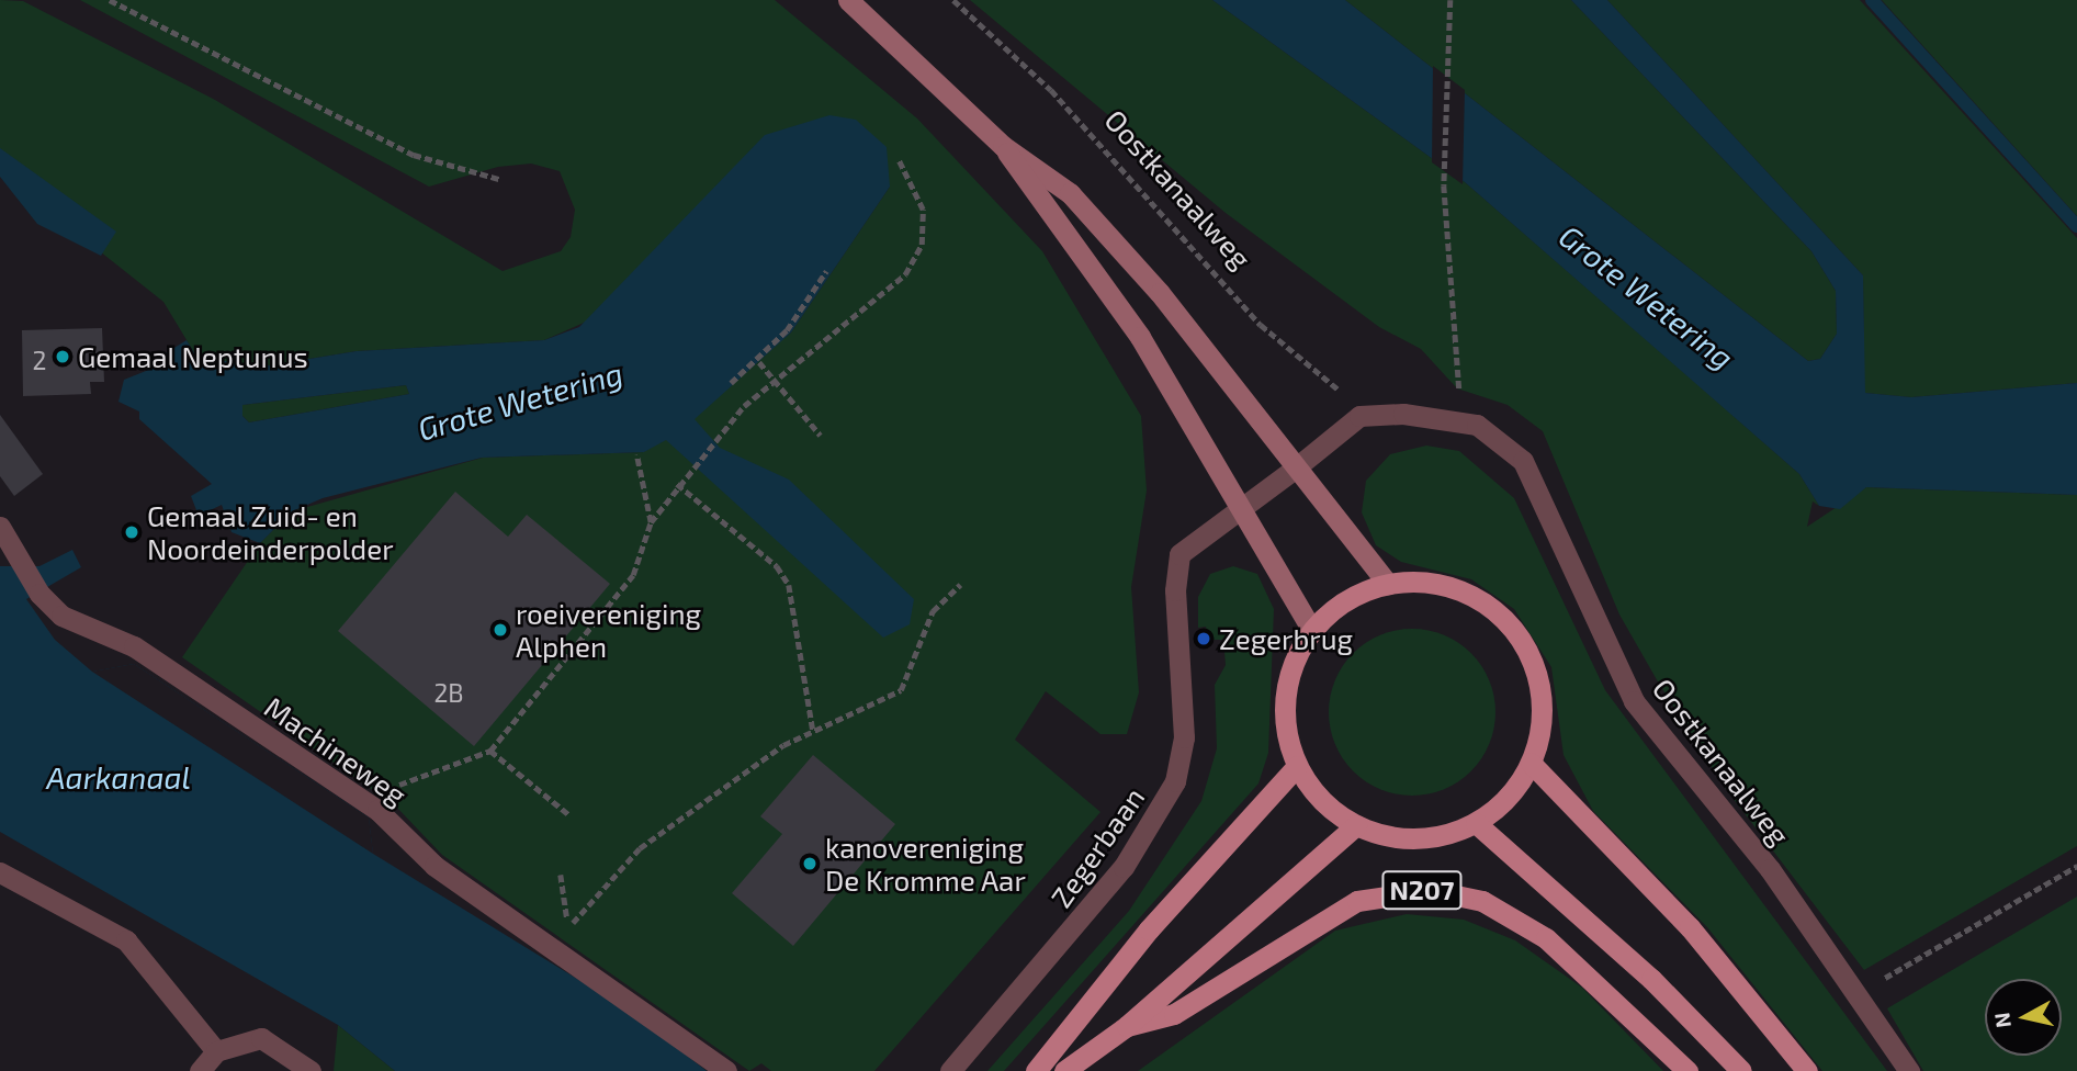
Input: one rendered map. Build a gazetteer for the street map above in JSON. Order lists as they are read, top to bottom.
{
  "streets": {
    "main road": ["N207"],
    "street": ["Oostkanaalweg", "Machineweg", "Zegerbaan"]
  },
  "water": ["Grote Wetering", "Aarkanaal"],
  "places": [
    "Gemaal Neptunus",
    "Gemaal Zuid- en Noordeinderpolder",
    "roeivereniging Alphen",
    "Zegerbrug",
    "kanovereniging De Kromme Aar"
  ],
  "house_numbers": ["2", "2B"],
  "north": "left"
}
